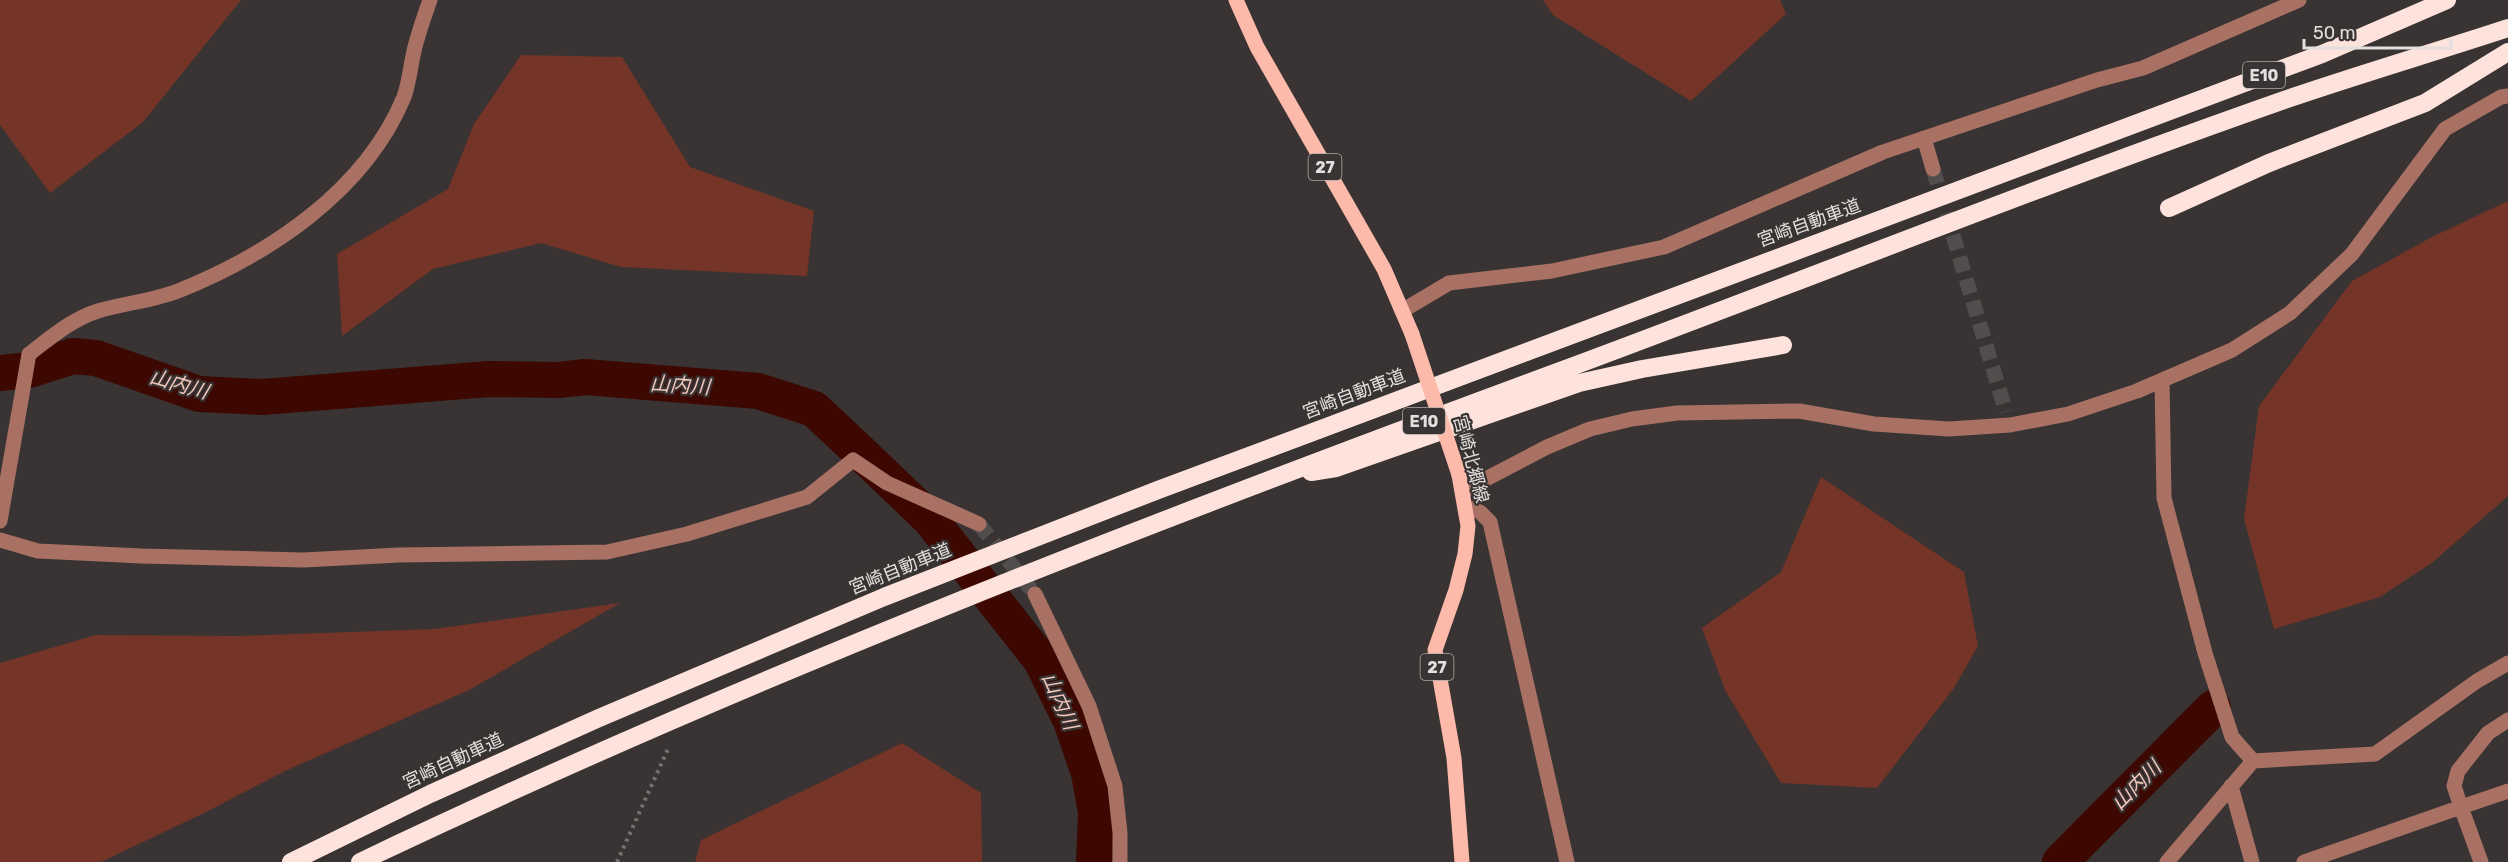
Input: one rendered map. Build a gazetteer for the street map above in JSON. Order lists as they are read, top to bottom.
{
  "streets": {
    "highway": ["E10", "宮崎自動車道"],
    "main road": ["27", "宮崎北郷線"]
  },
  "water": ["山内川"],
  "scale_bar": "50 m"
}
